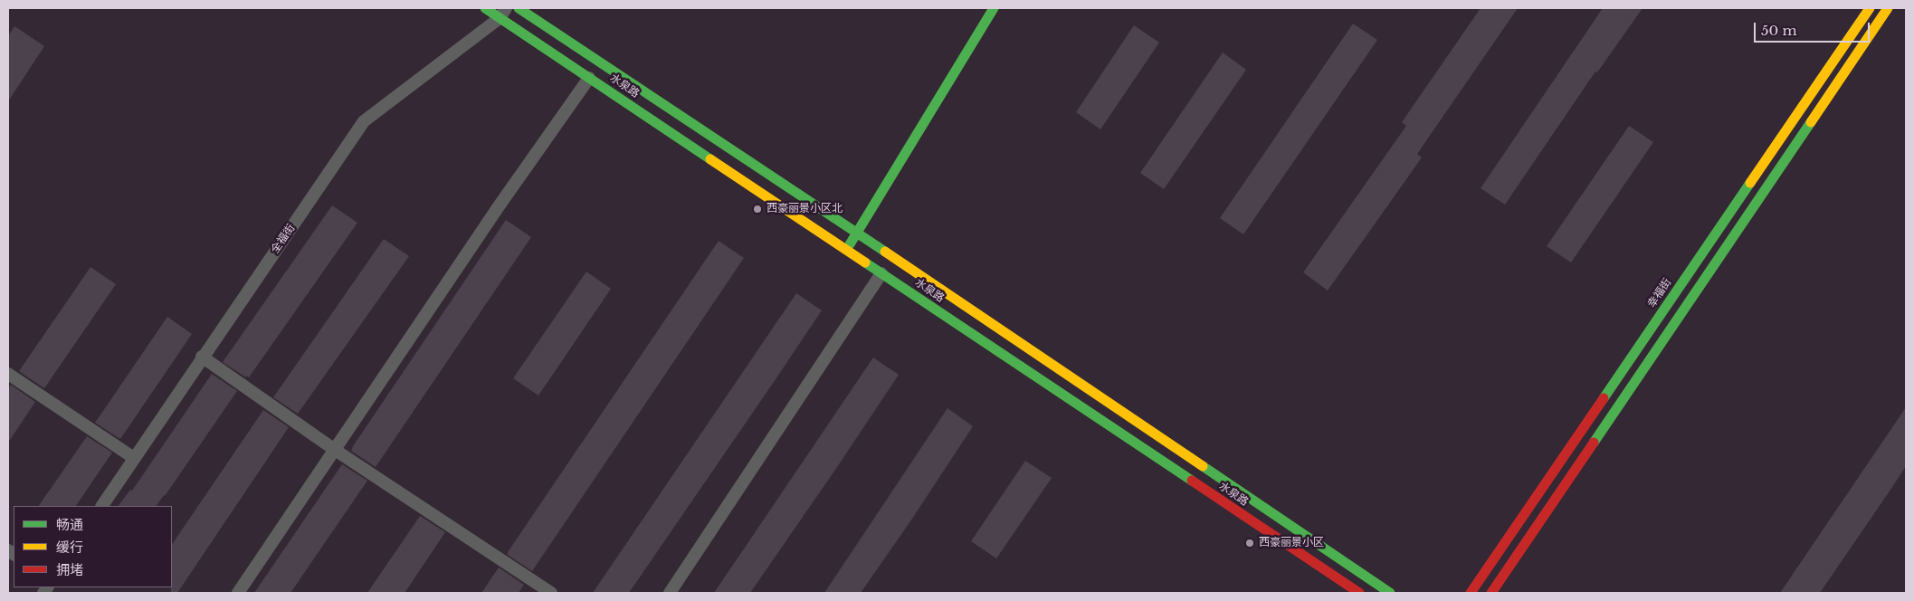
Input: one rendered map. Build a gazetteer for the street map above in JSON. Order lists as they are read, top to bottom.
{
  "streets": {
    "main road": ["水泉路", "幸福街"],
    "street": ["全福街"]
  },
  "crossings": [
    ["水泉路", "全福街"]
  ],
  "places": ["西豪丽景小区北", "西豪丽景小区"],
  "legend": ["畅通", "缓行", "拥堵"],
  "scale_bar": "50 m"
}
